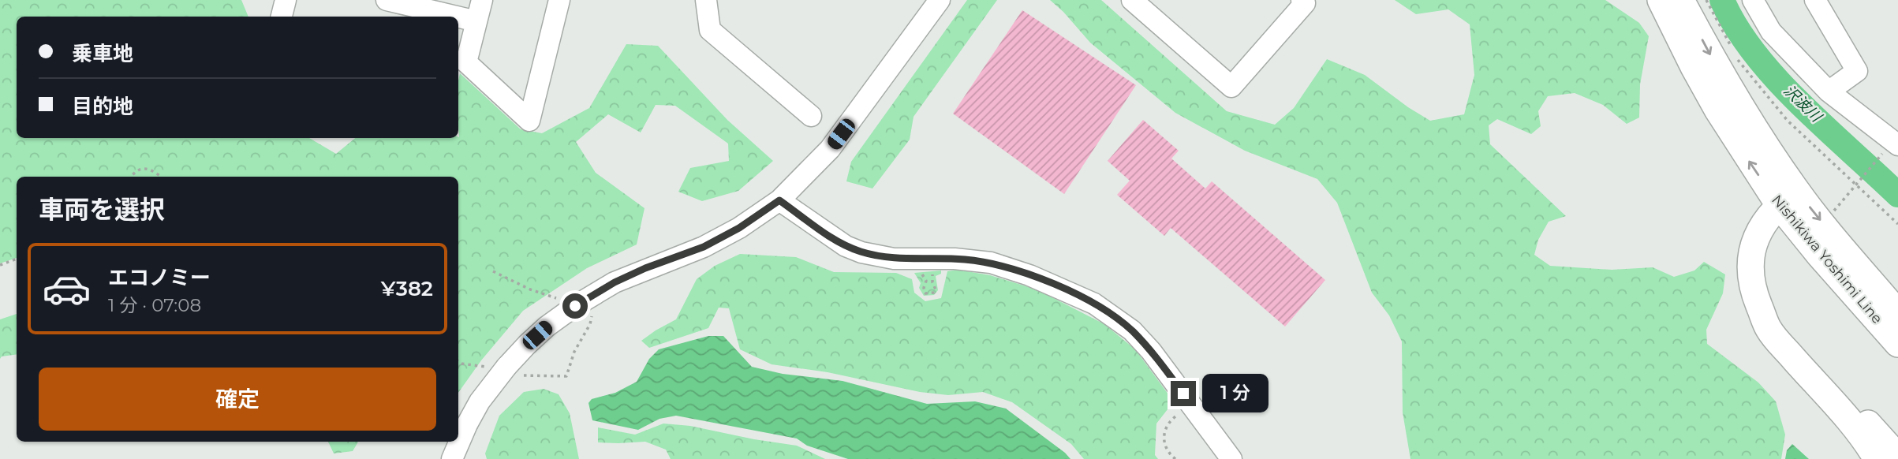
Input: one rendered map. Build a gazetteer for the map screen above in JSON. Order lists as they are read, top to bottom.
{
  "streets": {
    "main road": ["Nishikiwa Yoshimi Line"]
  },
  "water": ["沢波川"],
  "page": {
    "banner": ["乗車地", "目的地"],
    "heading": "車両を選択",
    "list": [
      {
        "name": "エコノミー",
        "note": "1 分 · 07:08",
        "value": "¥382"
      }
    ],
    "buttons": "確定",
    "bubble": "1 分"
  }
}
